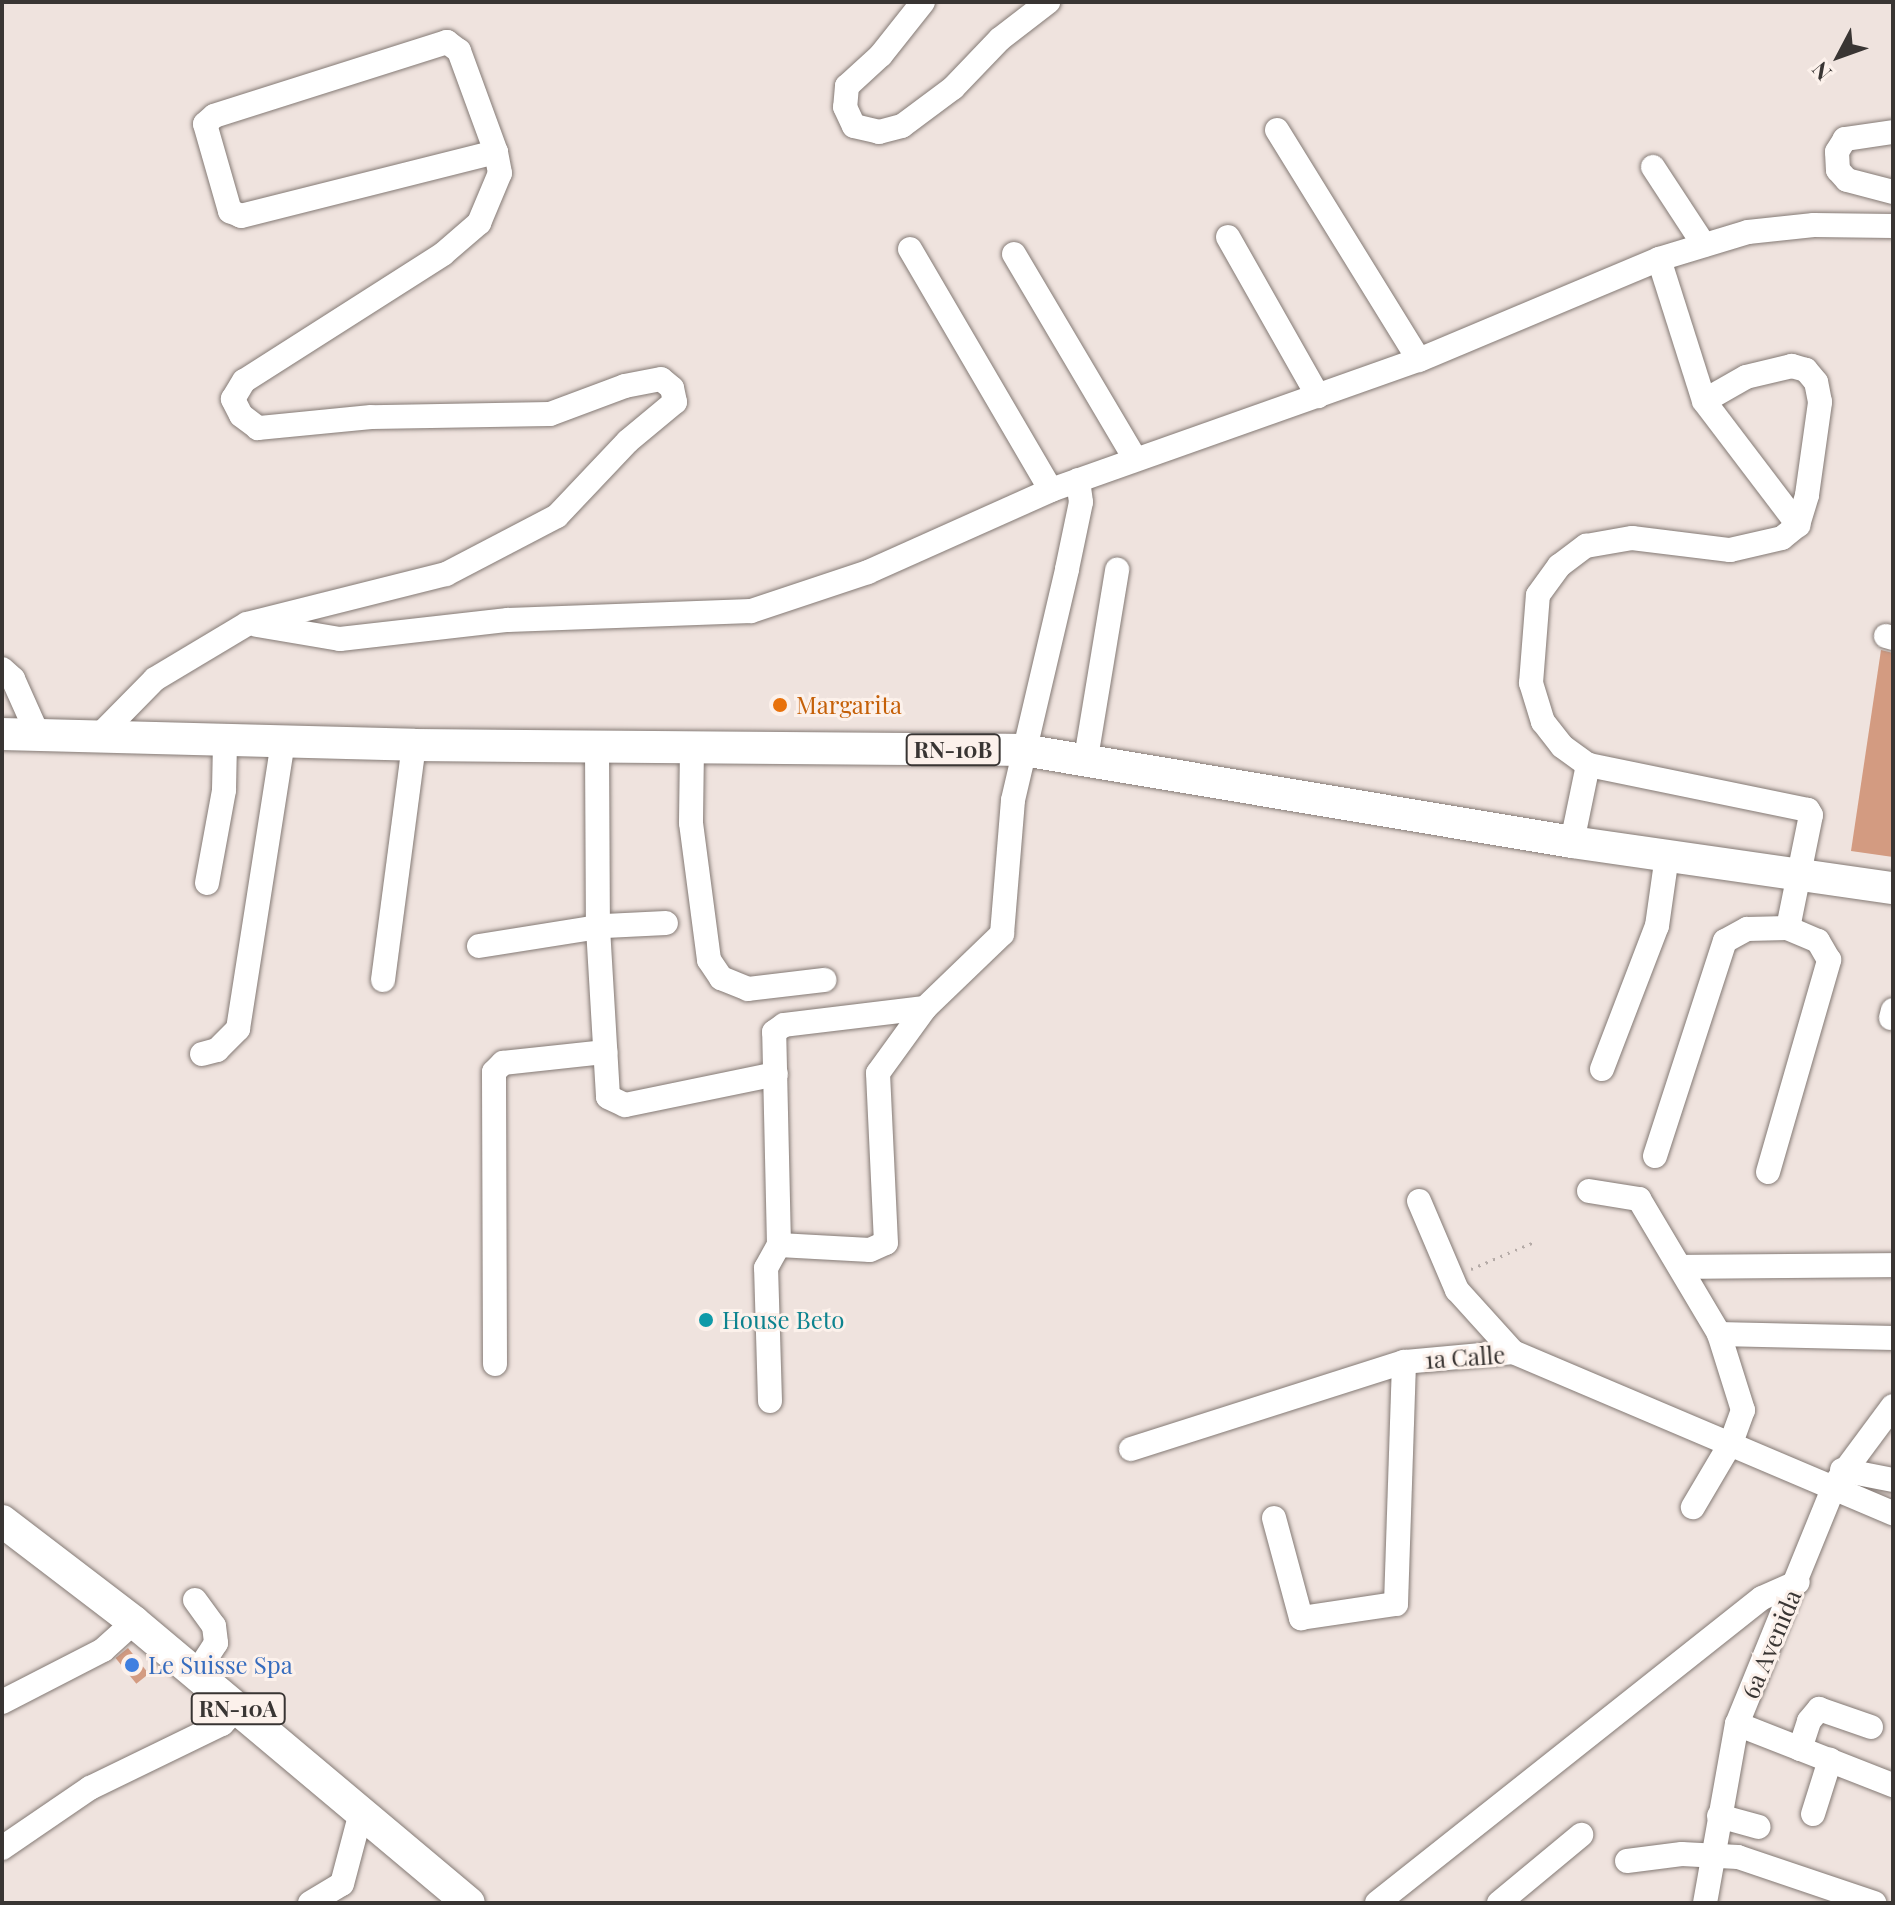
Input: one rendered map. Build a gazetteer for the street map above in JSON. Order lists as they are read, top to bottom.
{
  "streets": {
    "main road": ["RN-10B", "RN-10A"],
    "street": ["1a Calle", "6a Avenida"]
  },
  "crossings": [
    ["1a Calle", "6a Avenida"]
  ],
  "places": ["Margarita", "House Beto", "Le Suisse Spa"],
  "north": "bottom left"
}
